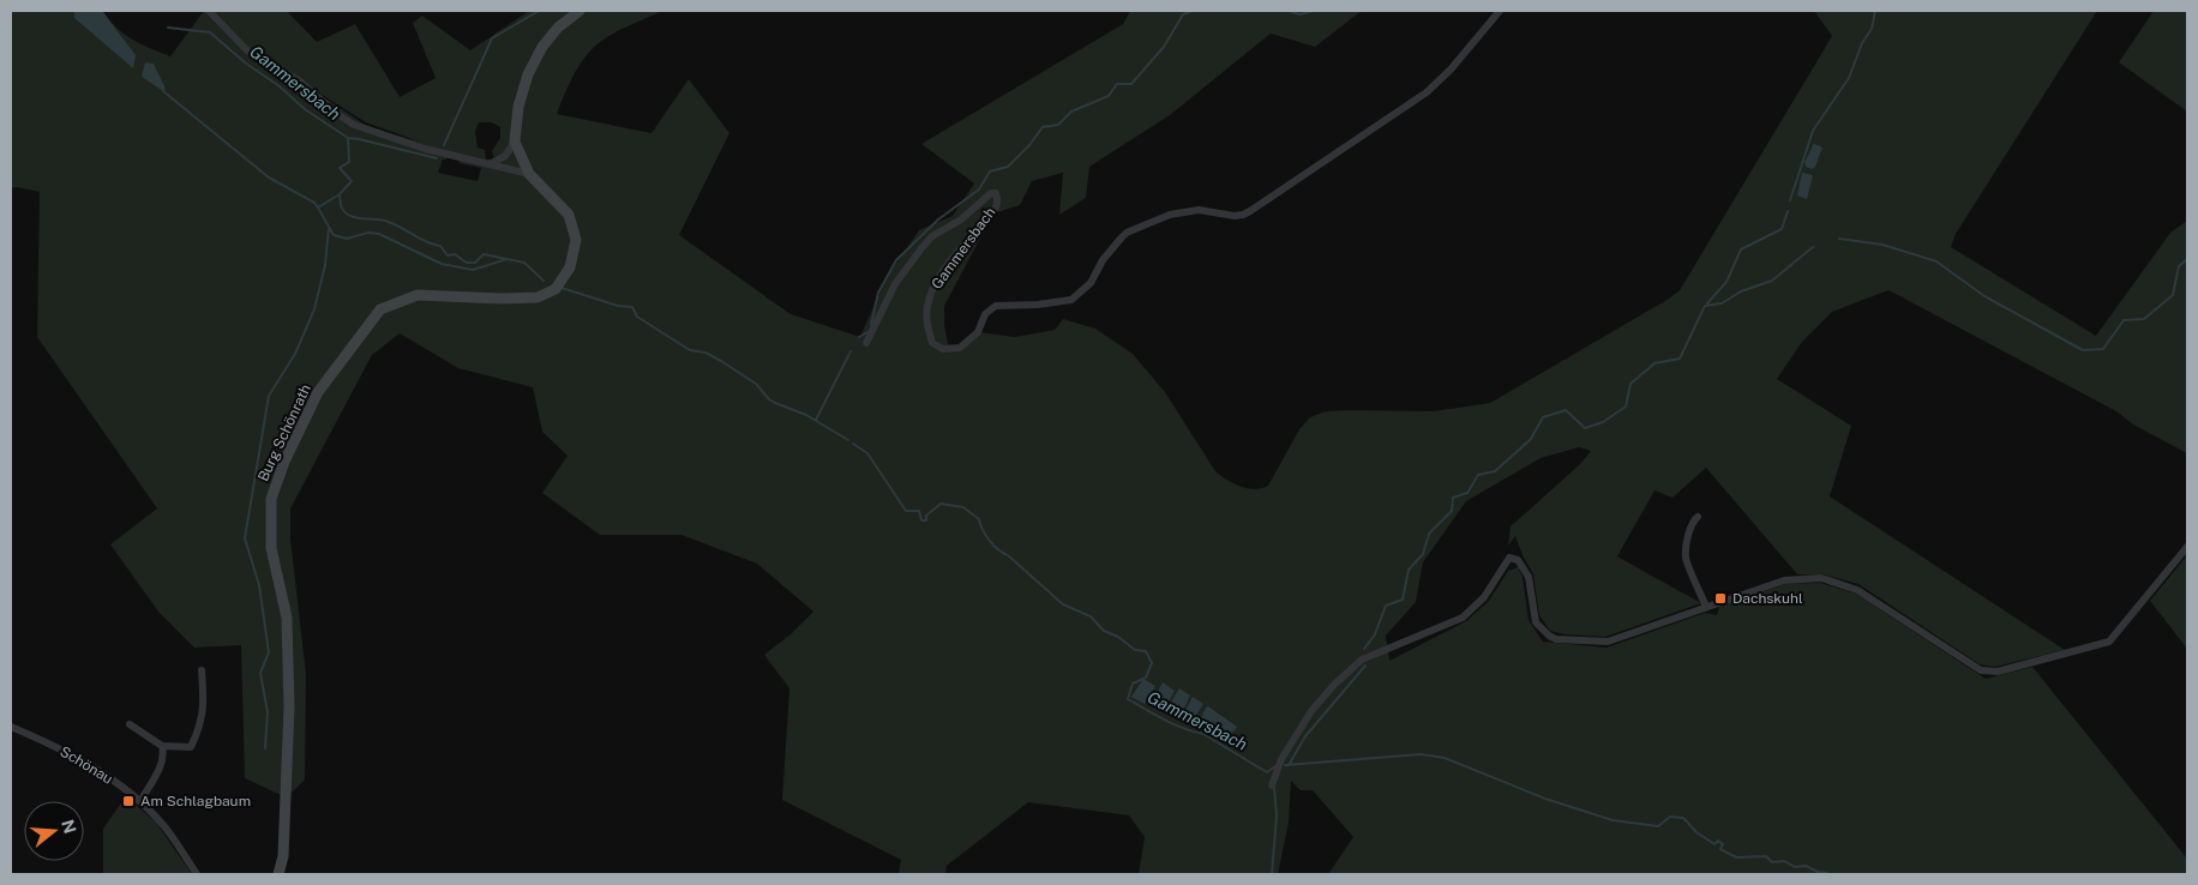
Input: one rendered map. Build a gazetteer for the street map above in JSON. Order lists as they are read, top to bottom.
{
  "streets": {
    "street": ["Gammersbach", "Burg Schönrath", "Schönau"]
  },
  "water": ["Gammersbach"],
  "places": {
    "transit": ["Dachskuhl", "Am Schlagbaum"]
  },
  "north": "right"
}
